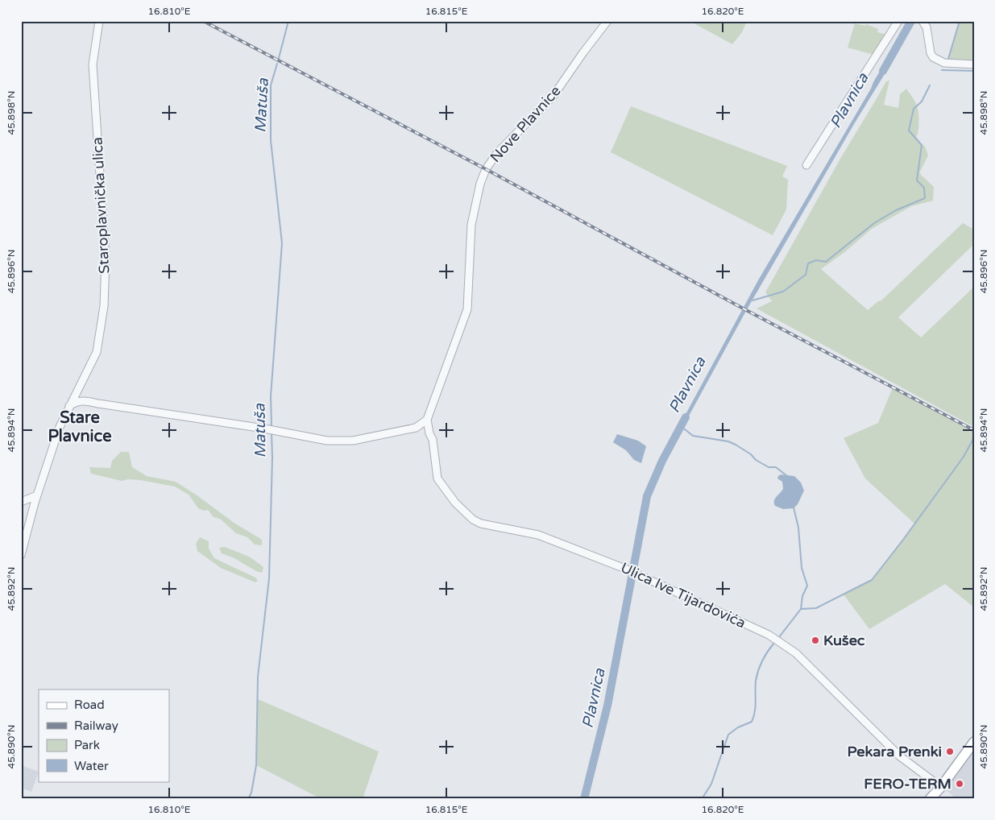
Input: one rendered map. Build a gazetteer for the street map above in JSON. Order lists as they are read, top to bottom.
{
  "streets": {
    "street": ["Nove Plavnice", "Staroplavnička ulica", "Ulica Ive Tijardovića"]
  },
  "crossings": [
    ["Nove Plavnice", "Ulica Ive Tijardovića"]
  ],
  "districts": ["Stare Plavnice"],
  "water": ["Plavnica", "Matuša"],
  "places": ["Kušec", "Pekara Prenki", "FERO-TERM"],
  "legend": [
    "Road",
    "Railway",
    "Park",
    "Water"
  ],
  "coordinates": [
    "16.810°E",
    "16.815°E",
    "16.820°E",
    "45.898°N",
    "45.896°N",
    "45.894°N",
    "45.892°N",
    "45.890°N"
  ]
}
